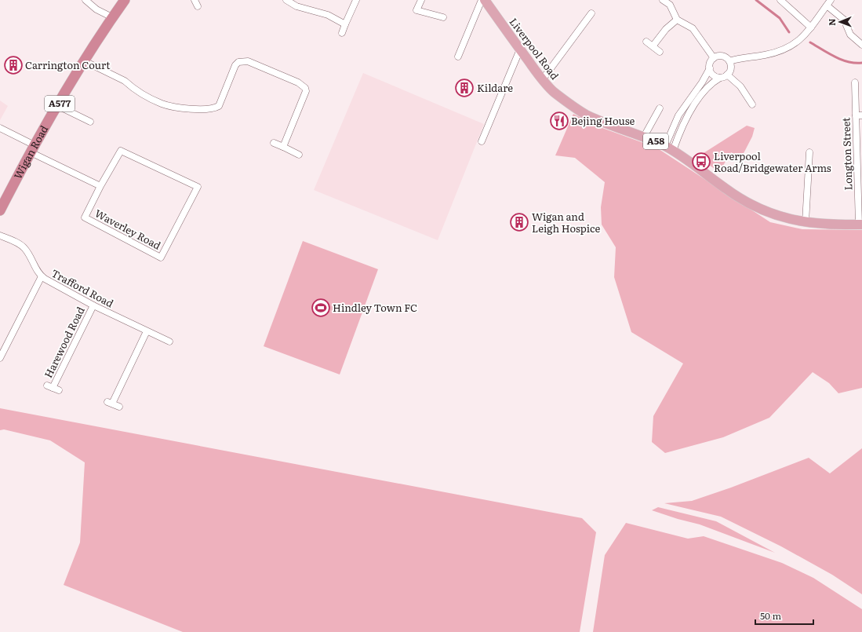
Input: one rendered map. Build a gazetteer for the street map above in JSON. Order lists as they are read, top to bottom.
{
  "streets": {
    "highway": ["A577", "Wigan Road"],
    "main road": ["Liverpool Road", "A58"],
    "street": [
      "Longton Street",
      "Waverley Road",
      "Trafford Road",
      "Harewood Road"
    ]
  },
  "crossings": [
    ["Liverpool Road", "Longton Street"],
    ["Trafford Road", "Harewood Road"]
  ],
  "places": {
    "building": ["Carrington Court", "Kildare", "Wigan and Leigh Hospice"],
    "restaurant": ["Bejing House"],
    "bus stop": ["Liverpool Road/Bridgewater Arms"],
    "sports": ["Hindley Town FC"]
  },
  "scale_bar": "50 m",
  "north": "left"
}
